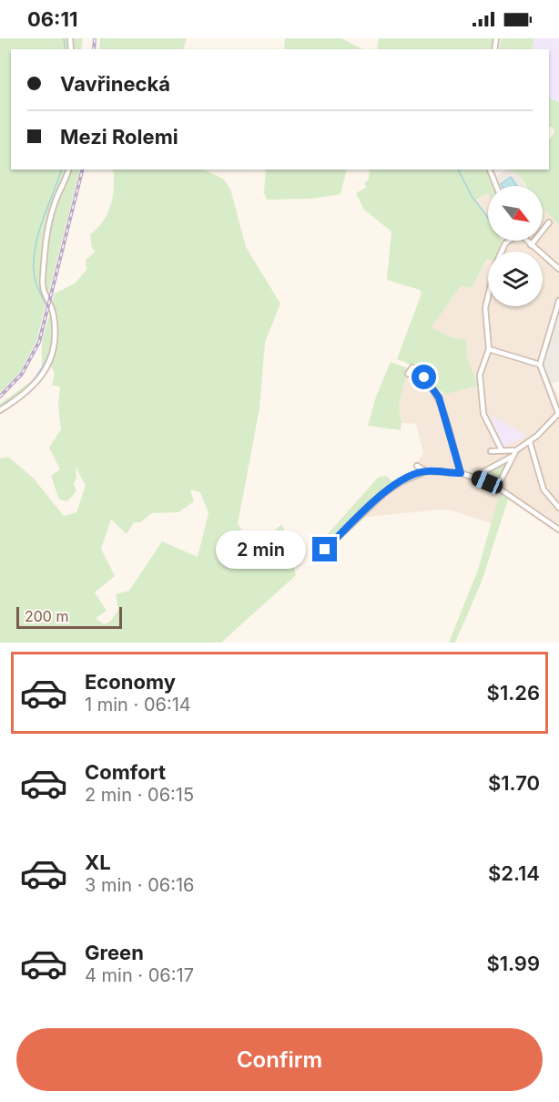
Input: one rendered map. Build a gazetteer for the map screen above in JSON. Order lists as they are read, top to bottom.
{
  "scale_bar": "200 m",
  "north": "bottom right",
  "page": {
    "status": "06:11",
    "banner": ["Vavřinecká", "Mezi Rolemi"],
    "bubble": "2 min",
    "scale": "200 m",
    "list": [
      {
        "name": "Economy",
        "note": "1 min · 06:14",
        "value": "$1.26"
      },
      {
        "name": "Comfort",
        "note": "2 min · 06:15",
        "value": "$1.70"
      },
      {
        "name": "XL",
        "note": "3 min · 06:16",
        "value": "$2.14"
      },
      {
        "name": "Green",
        "note": "4 min · 06:17",
        "value": "$1.99"
      }
    ],
    "buttons": "Confirm"
  }
}
